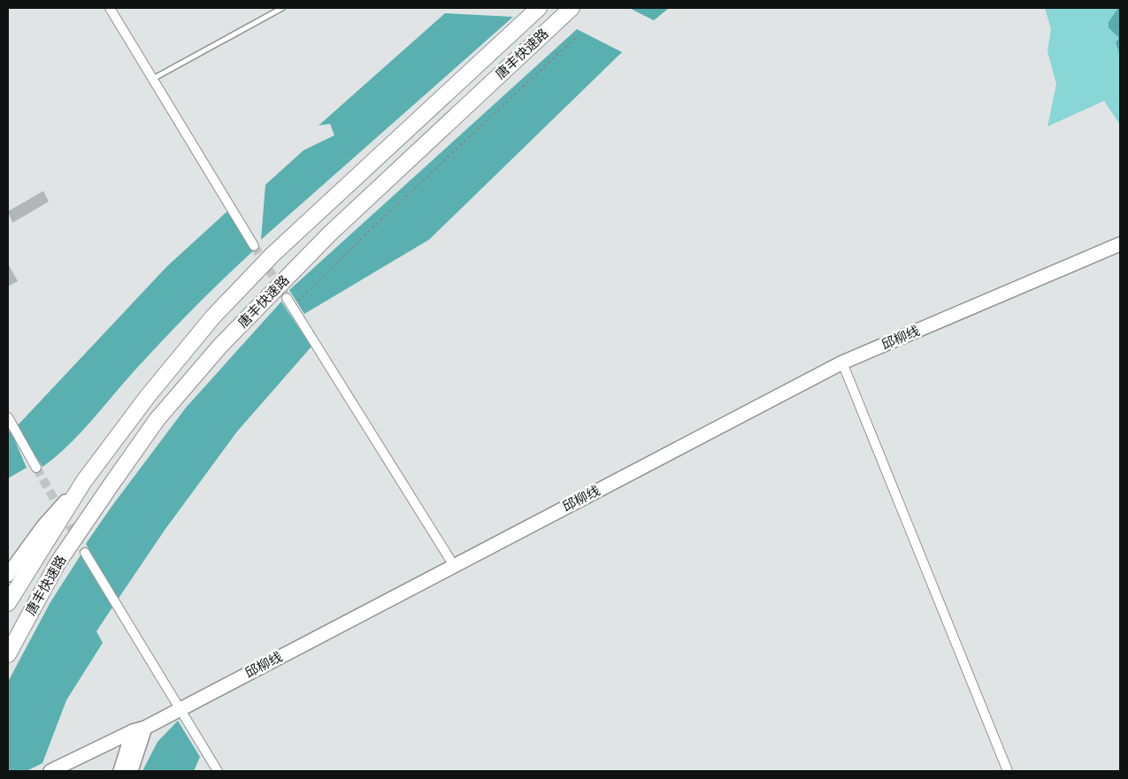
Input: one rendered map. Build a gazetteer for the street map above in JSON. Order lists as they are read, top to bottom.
{
  "streets": {
    "highway": ["唐丰快速路"],
    "main road": ["邱柳线"]
  }
}
